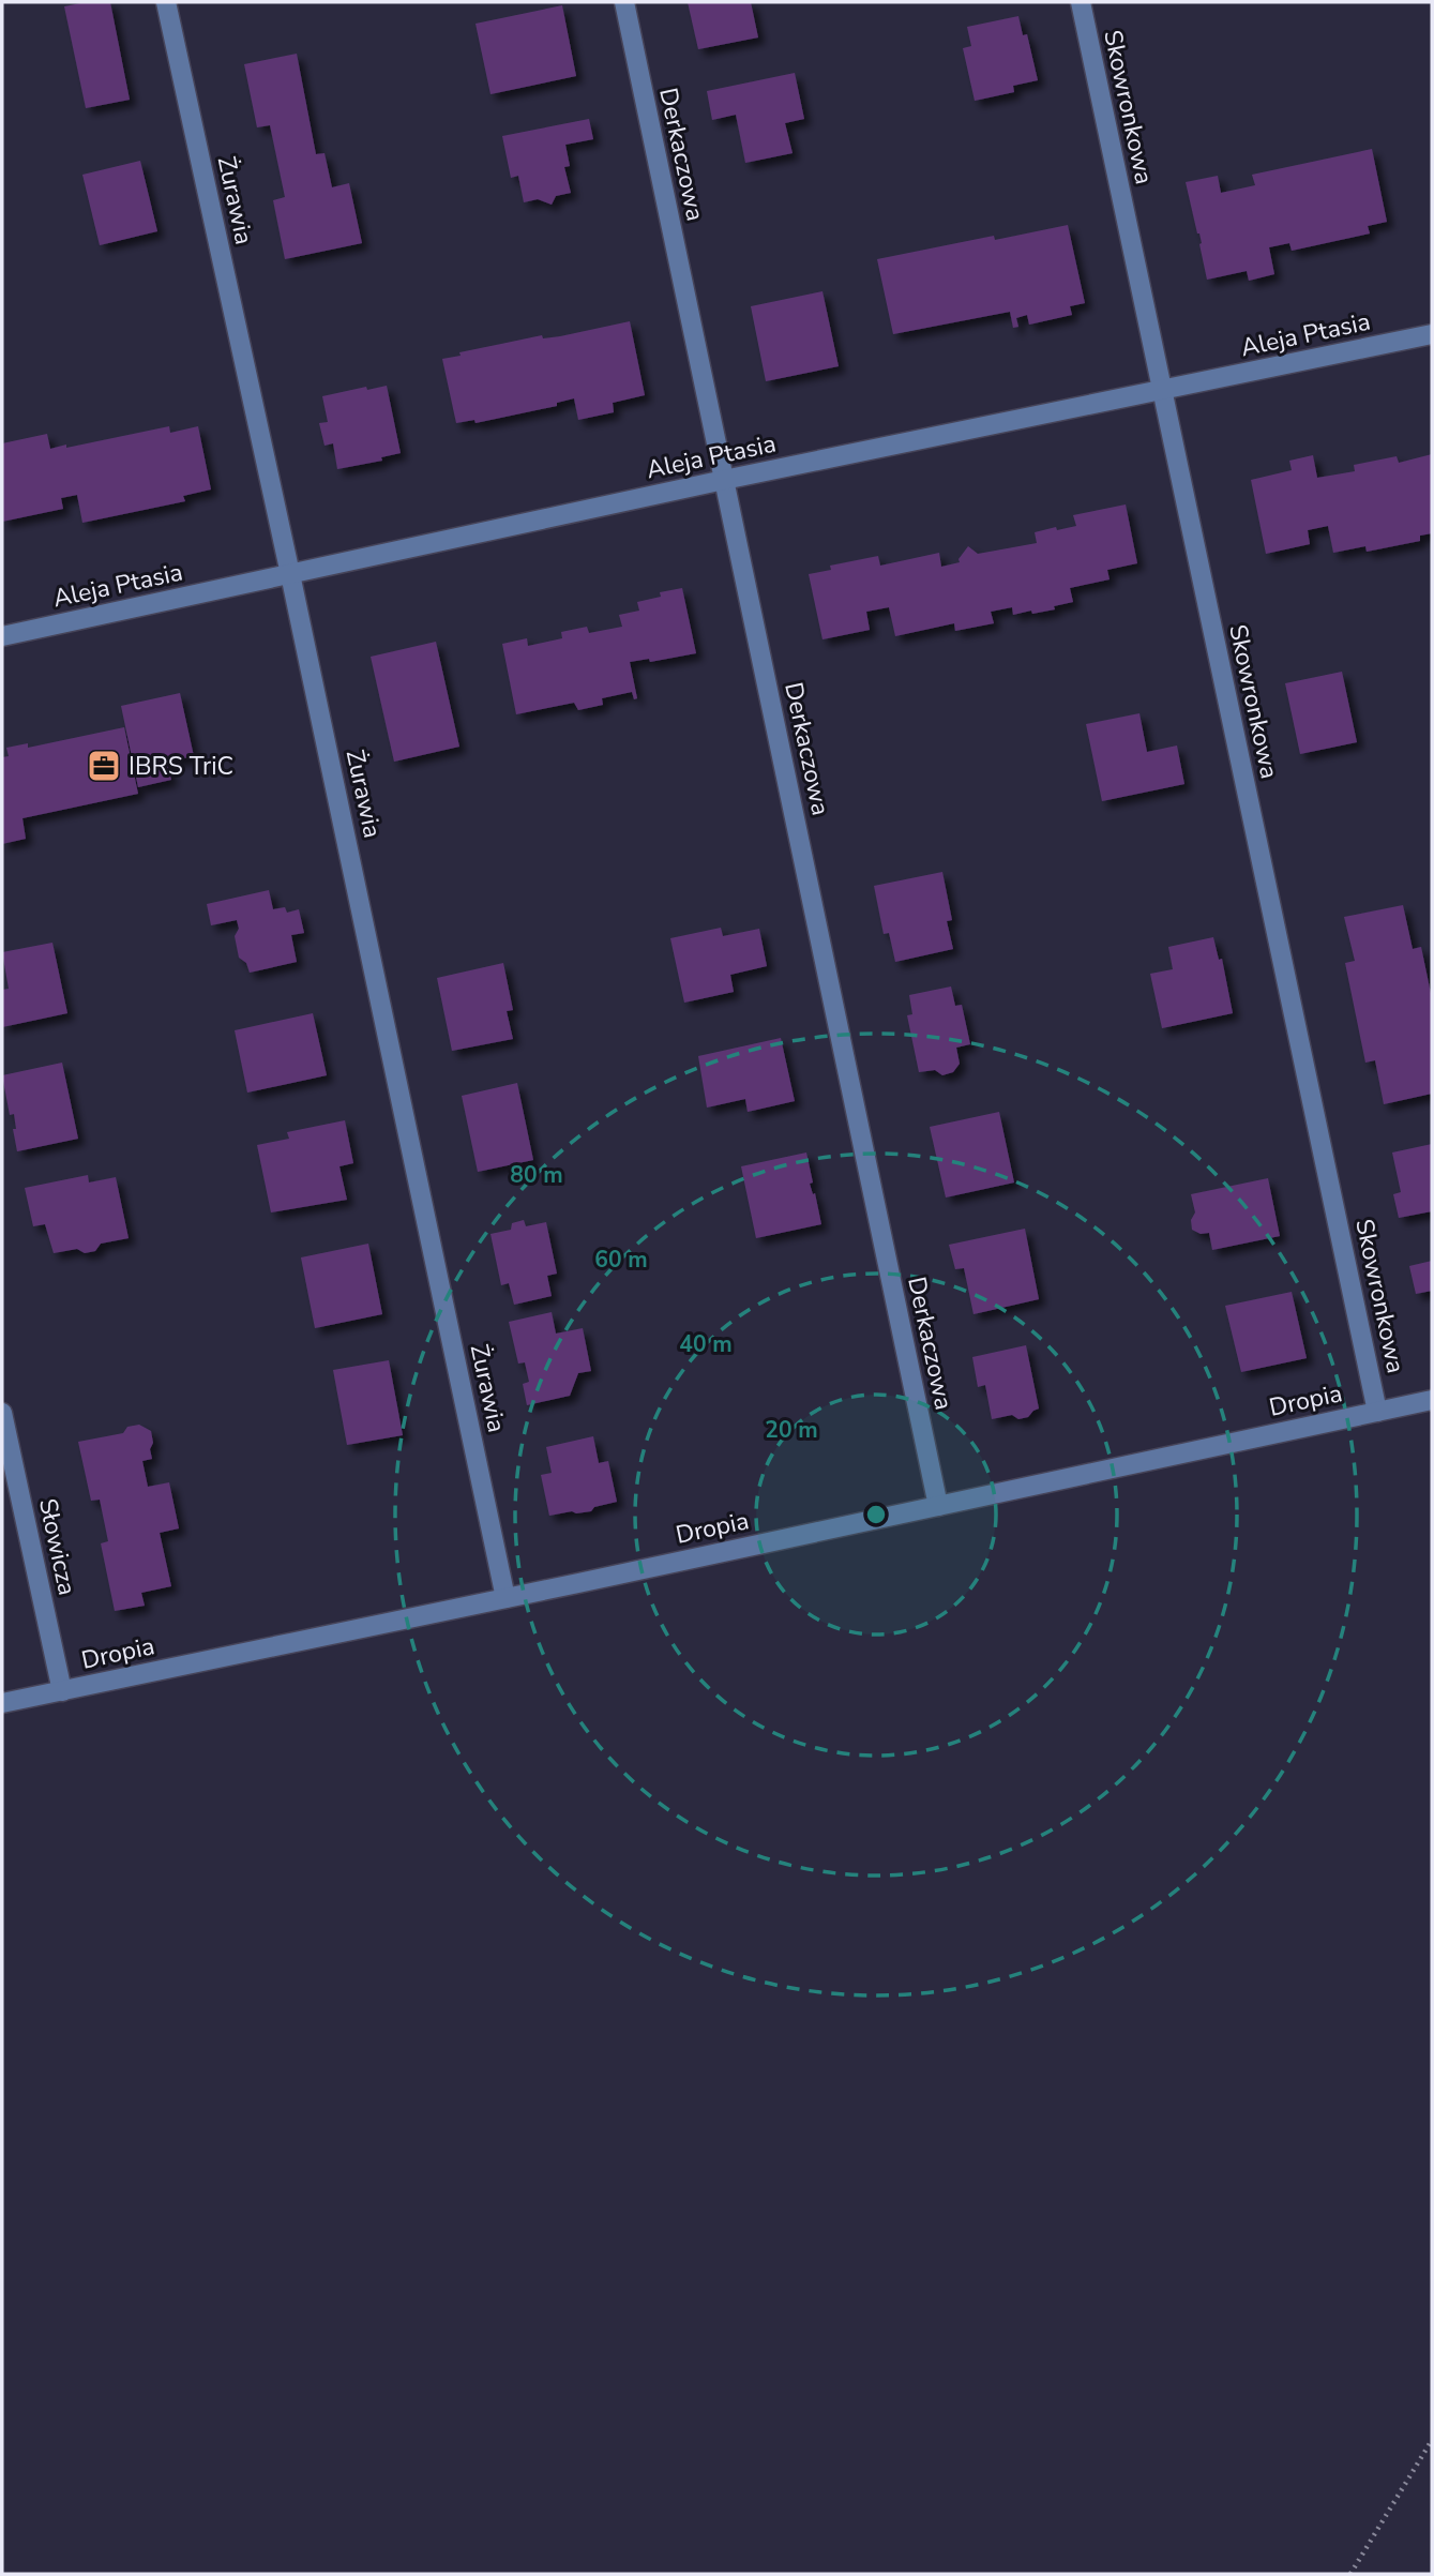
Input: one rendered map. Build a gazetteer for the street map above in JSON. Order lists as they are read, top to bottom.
{
  "streets": {
    "street": [
      "Skowronkowa",
      "Derkaczowa",
      "Żurawia",
      "Aleja Ptasia",
      "Dropia",
      "Słowicza"
    ]
  },
  "crossings": [
    ["Skowronkowa", "Aleja Ptasia"],
    ["Skowronkowa", "Dropia"],
    ["Derkaczowa", "Aleja Ptasia"],
    ["Derkaczowa", "Dropia"],
    ["Żurawia", "Aleja Ptasia"],
    ["Żurawia", "Dropia"],
    ["Dropia", "Słowicza"]
  ],
  "places": {
    "office": ["IBRS TriC"]
  },
  "rings": [
    "80 m",
    "60 m",
    "40 m",
    "20 m"
  ]
}
